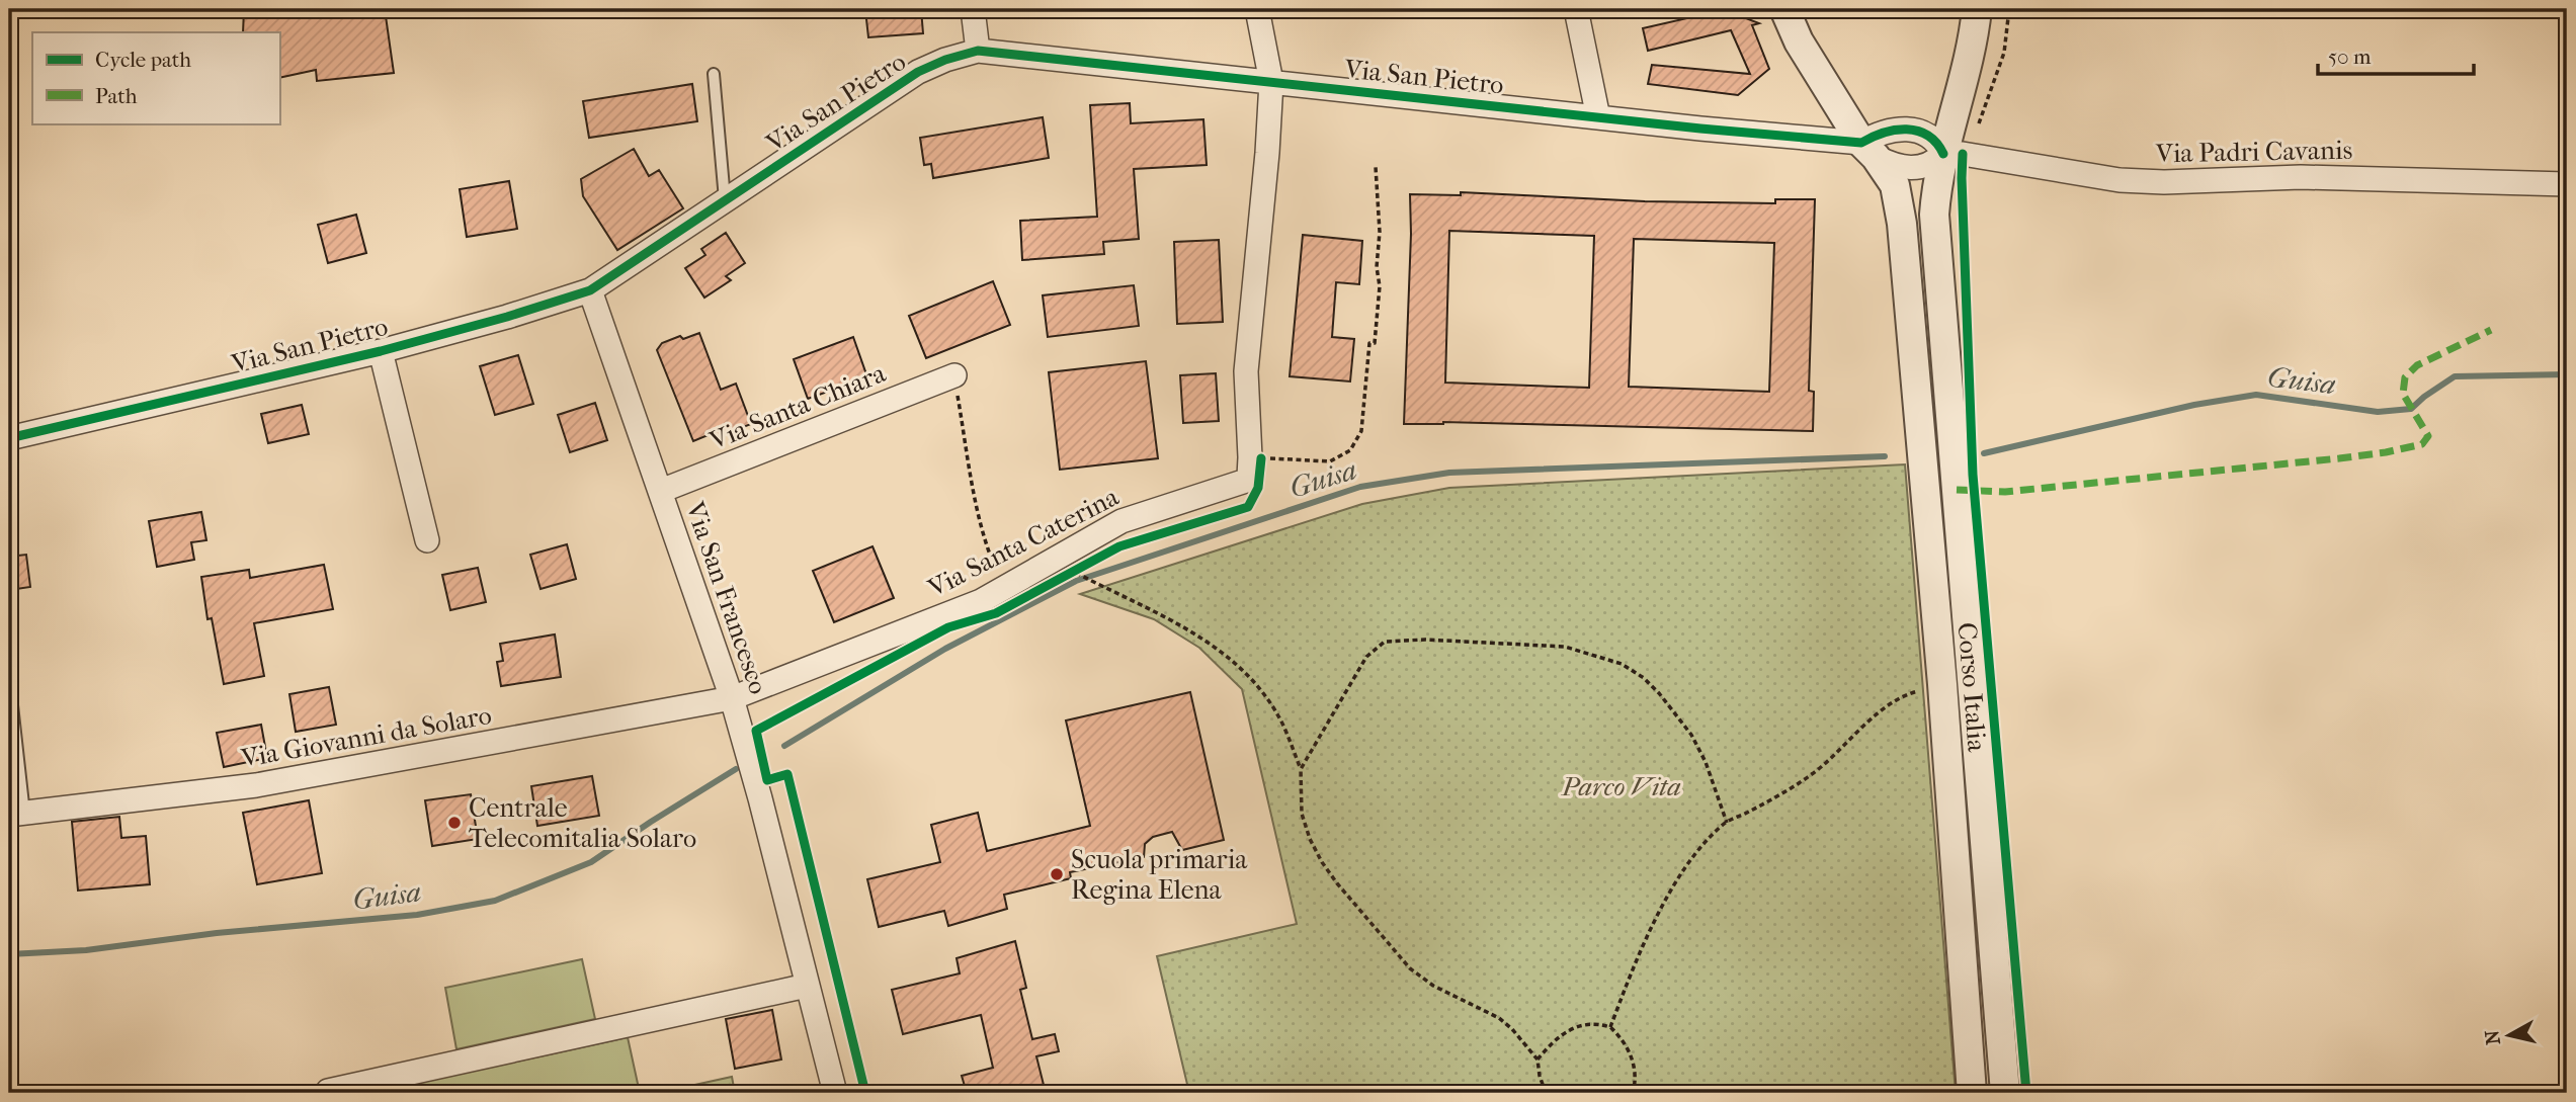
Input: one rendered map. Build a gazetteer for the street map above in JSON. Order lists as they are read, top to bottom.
{
  "streets": {
    "street": [
      "Via San Pietro",
      "Via Padri Cavanis",
      "Via Santa Chiara",
      "Via Santa Caterina",
      "Via San Francesco",
      "Corso Italia",
      "Via Giovanni da Solaro"
    ]
  },
  "crossings": [
    ["Via San Pietro", "Via Santa Caterina"],
    ["Via San Pietro", "Via San Francesco"],
    ["Via San Pietro", "Corso Italia"],
    ["Via Padri Cavanis", "Corso Italia"],
    ["Via Santa Chiara", "Via San Francesco"],
    ["Via Santa Caterina", "Via San Francesco"],
    ["Via Santa Caterina", "Via Giovanni da Solaro"],
    ["Via San Francesco", "Via Giovanni da Solaro"]
  ],
  "water": ["Guisa"],
  "parks": ["Parco Vita"],
  "places": ["Centrale Telecomitalia Solaro", "Scuola primaria Regina Elena"],
  "legend": ["Cycle path", "Path"],
  "scale_bar": "50 m",
  "north": "left"
}
